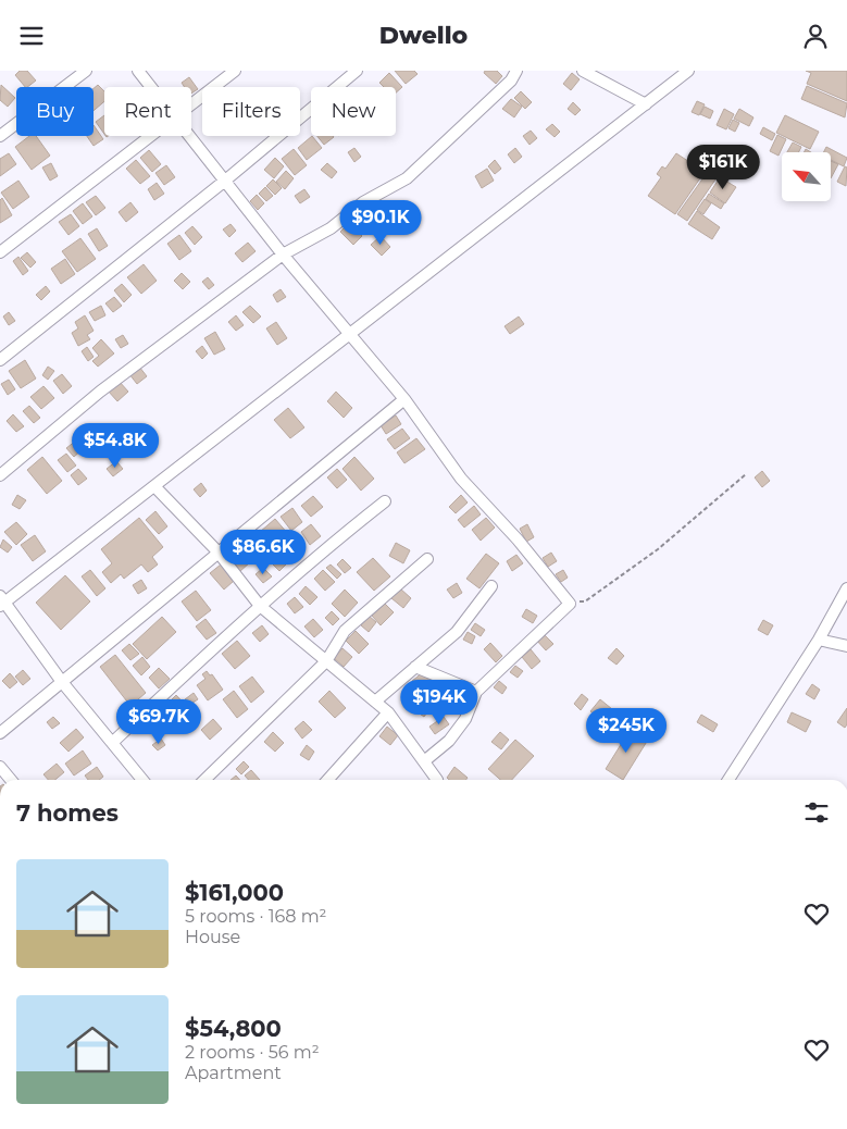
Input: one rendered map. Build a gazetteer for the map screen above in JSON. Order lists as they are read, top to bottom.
{
  "north": "top left",
  "page": {
    "header": "Dwello",
    "chip": [
      "Buy",
      "Rent",
      "Filters",
      "New"
    ],
    "price": [
      "$161K",
      "$90.1K",
      "$54.8K",
      "$86.6K",
      "$194K",
      "$69.7K",
      "$245K"
    ],
    "heading": "7 homes",
    "list": [
      {
        "name": "$161,000",
        "note": "5 rooms · 168 m² · House"
      },
      {
        "name": "$54,800",
        "note": "2 rooms · 56 m² · Apartment"
      }
    ]
  }
}
